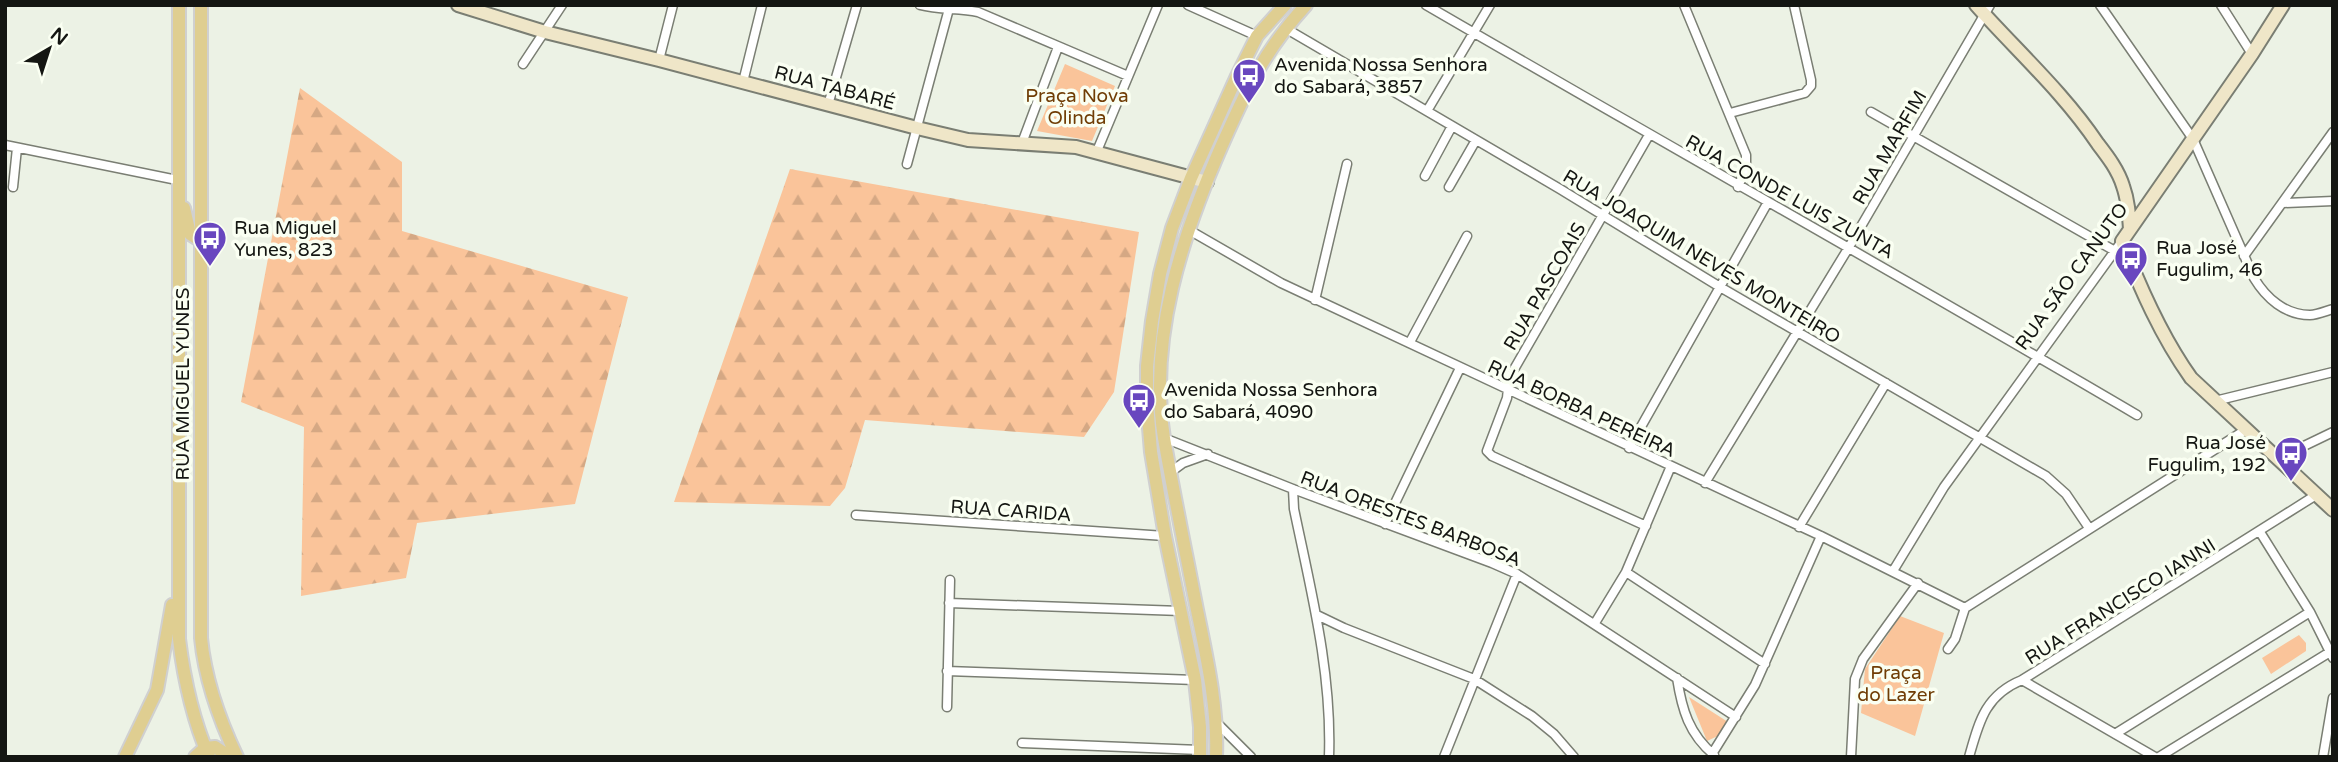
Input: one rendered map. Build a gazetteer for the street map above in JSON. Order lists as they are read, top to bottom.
{
  "streets": {
    "main road": ["RUA MIGUEL YUNES"],
    "street": [
      "RUA TABARÉ",
      "RUA MARFIM",
      "RUA CONDE LUIS ZUNTA",
      "RUA JOAQUIM NEVES MONTEIRO",
      "RUA SÃO CANUTO",
      "RUA PASCOAIS",
      "RUA BORBA PEREIRA",
      "RUA CARIDA",
      "RUA ORESTES BARBOSA",
      "RUA FRANCISCO IANNI"
    ]
  },
  "crossings": [
    ["RUA MARFIM", "RUA CONDE LUIS ZUNTA"],
    ["RUA MARFIM", "RUA JOAQUIM NEVES MONTEIRO"],
    ["RUA MARFIM", "RUA BORBA PEREIRA"],
    ["RUA CONDE LUIS ZUNTA", "RUA SÃO CANUTO"],
    ["RUA CONDE LUIS ZUNTA", "RUA PASCOAIS"],
    ["RUA JOAQUIM NEVES MONTEIRO", "RUA SÃO CANUTO"],
    ["RUA JOAQUIM NEVES MONTEIRO", "RUA PASCOAIS"],
    ["RUA SÃO CANUTO", "RUA BORBA PEREIRA"],
    ["RUA PASCOAIS", "RUA BORBA PEREIRA"]
  ],
  "parks": ["Praça Nova Olinda", "Praça do Lazer"],
  "places": {
    "bus stop": [
      "Avenida Nossa Senhora do Sabará, 3857",
      "Rua Miguel Yunes, 823",
      "Rua José Fugulim, 46",
      "Avenida Nossa Senhora do Sabará, 4090",
      "Rua José Fugulim, 192"
    ]
  },
  "north": "top right"
}
